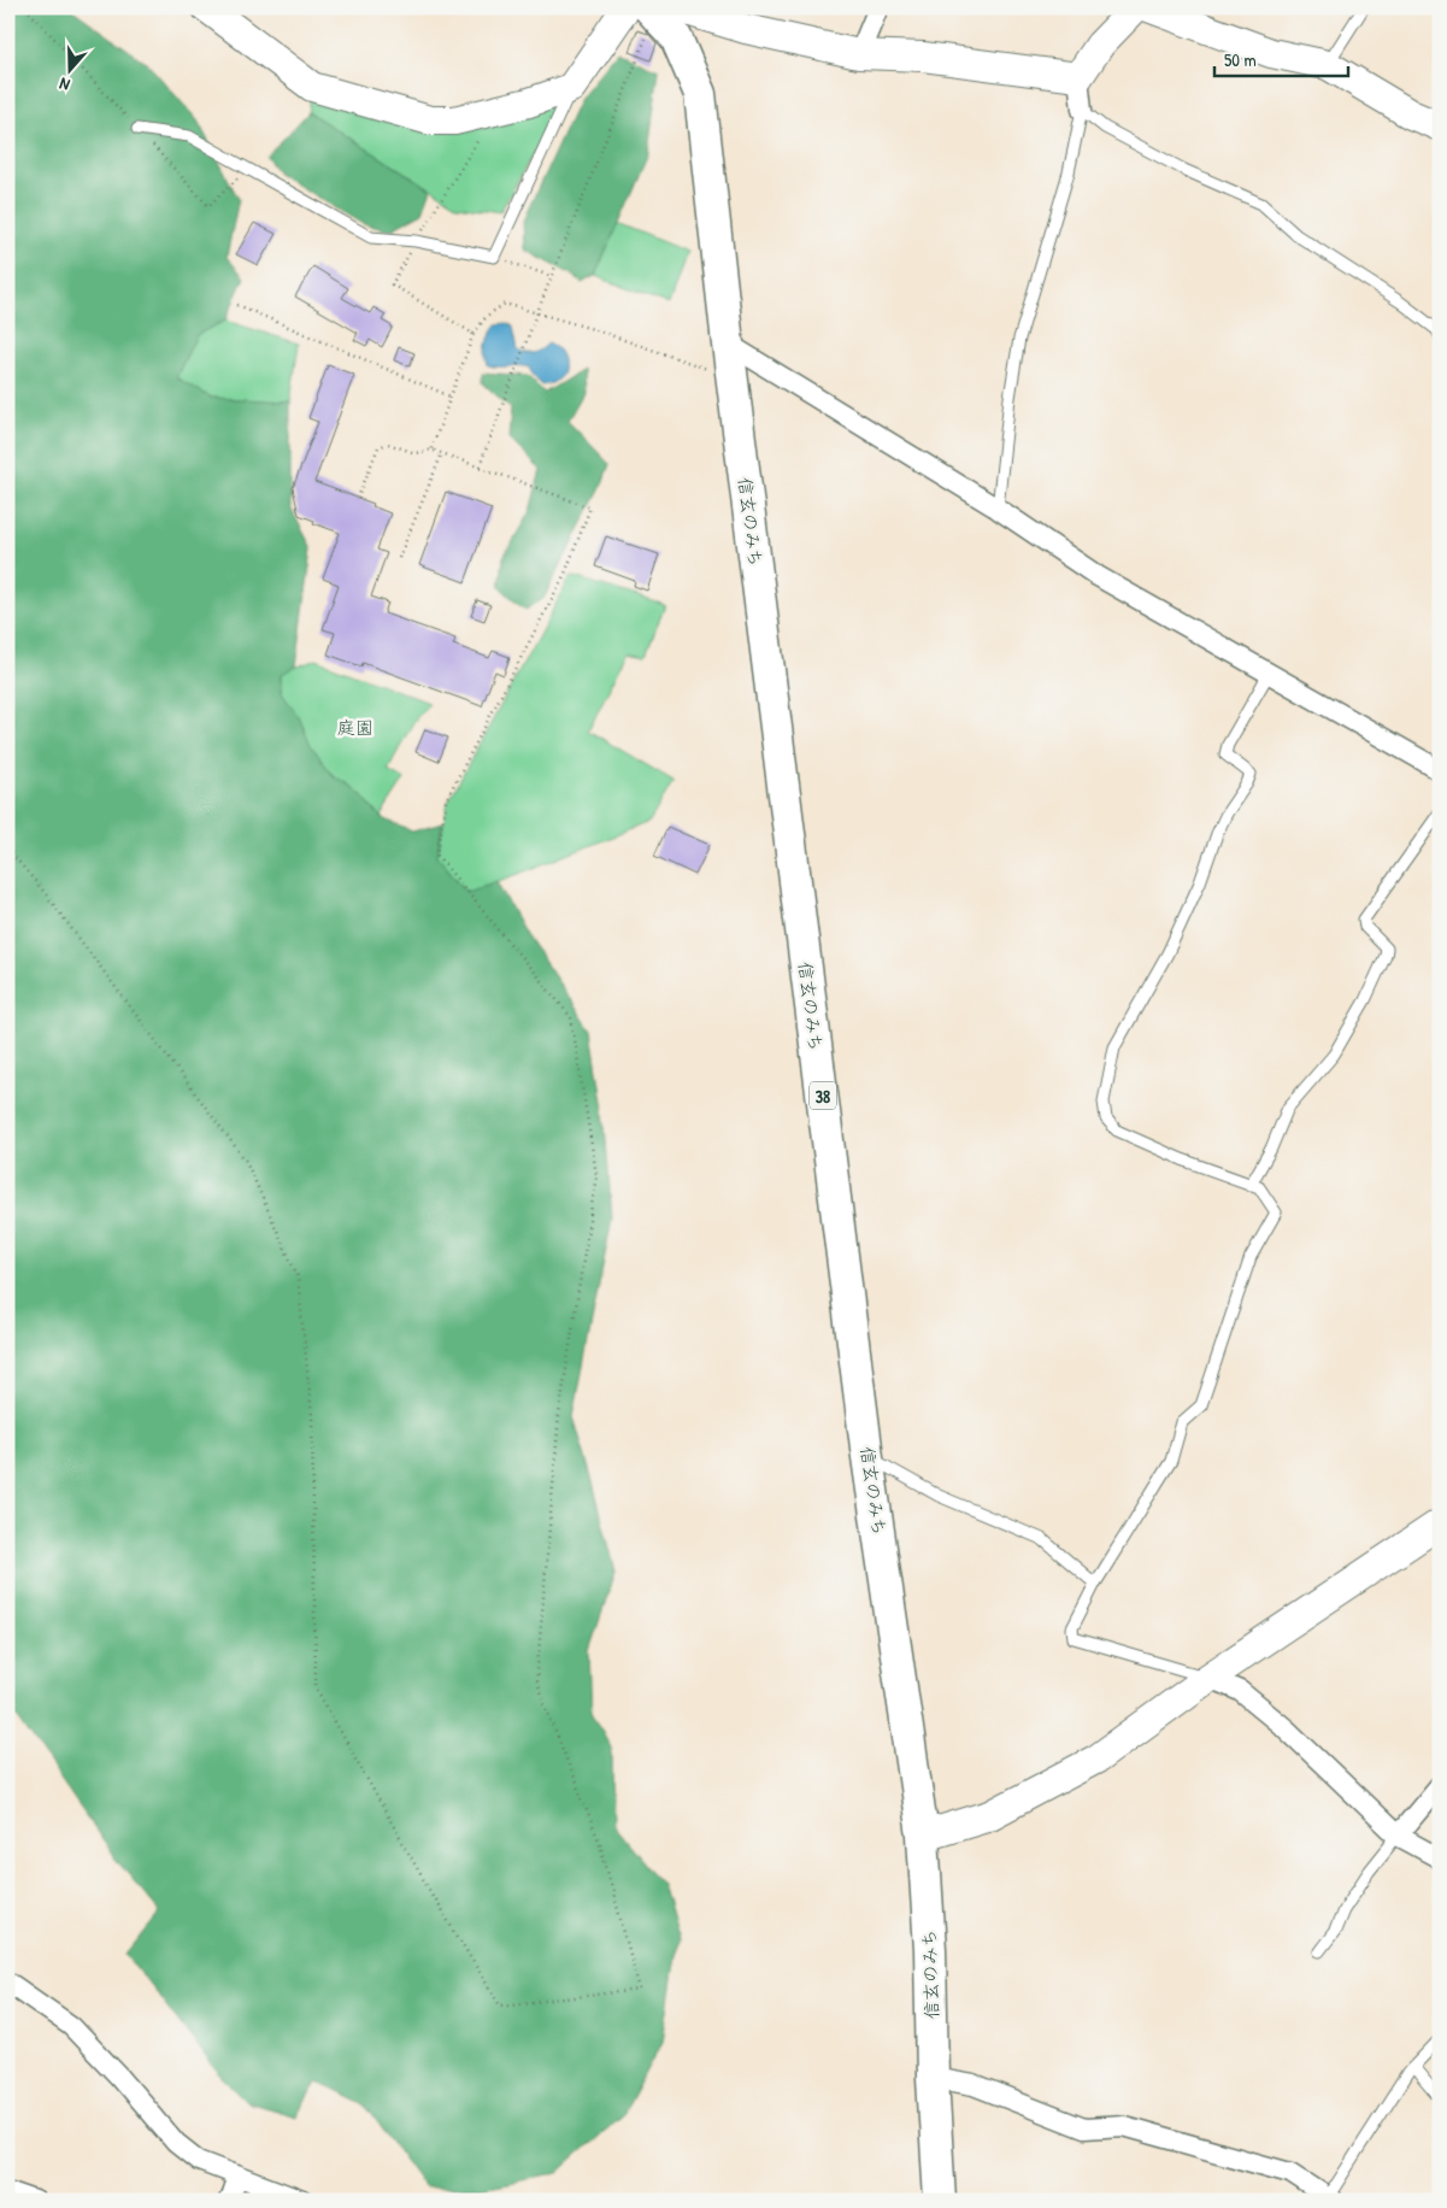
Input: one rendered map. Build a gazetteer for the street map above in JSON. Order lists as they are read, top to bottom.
{
  "streets": {
    "main road": ["信玄のみち", "38"]
  },
  "parks": ["庭園"],
  "scale_bar": "50 m",
  "north": "bottom"
}
